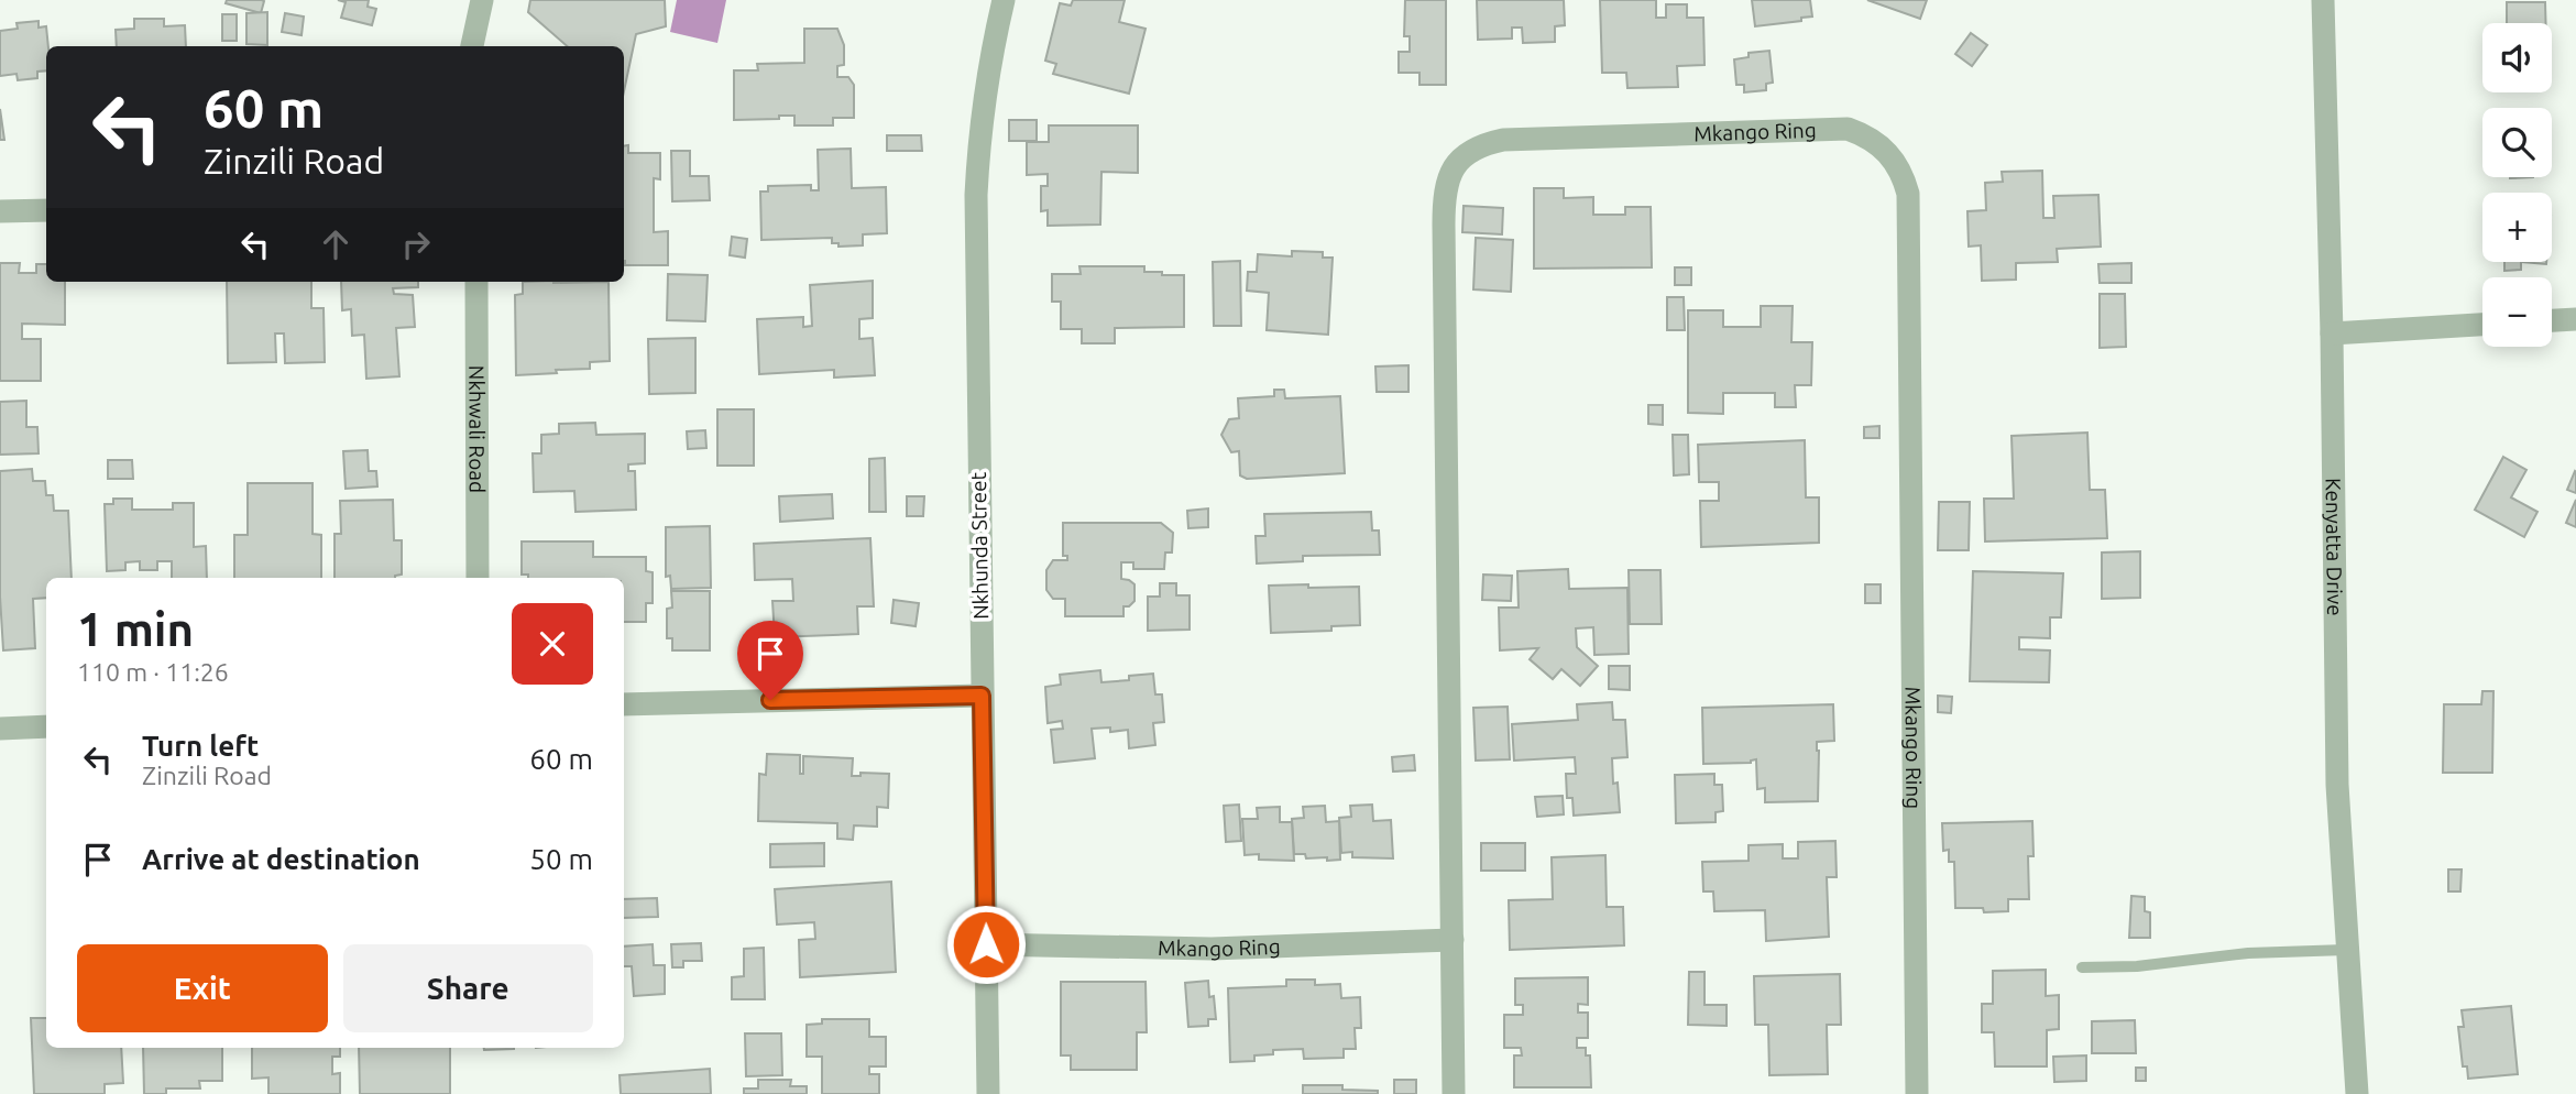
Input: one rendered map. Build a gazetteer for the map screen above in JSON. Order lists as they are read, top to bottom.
{
  "streets": {
    "street": [
      "Mkango Ring",
      "Nkhwali Road",
      "Nkhunda Street",
      "Kenyatta Drive"
    ]
  },
  "crossings": [
    ["Mkango Ring", "Nkhunda Street"]
  ],
  "page": {
    "map_buttons": ["+", "−"],
    "turn": ["60 m", "Zinzili Road"],
    "heading": ["1 min", "110 m · 11:26"],
    "list": [
      {
        "name": "Turn left",
        "note": "Zinzili Road",
        "value": "60 m"
      },
      {
        "name": "Arrive at destination",
        "value": "50 m"
      }
    ],
    "buttons": ["Exit", "Share"]
  }
}
